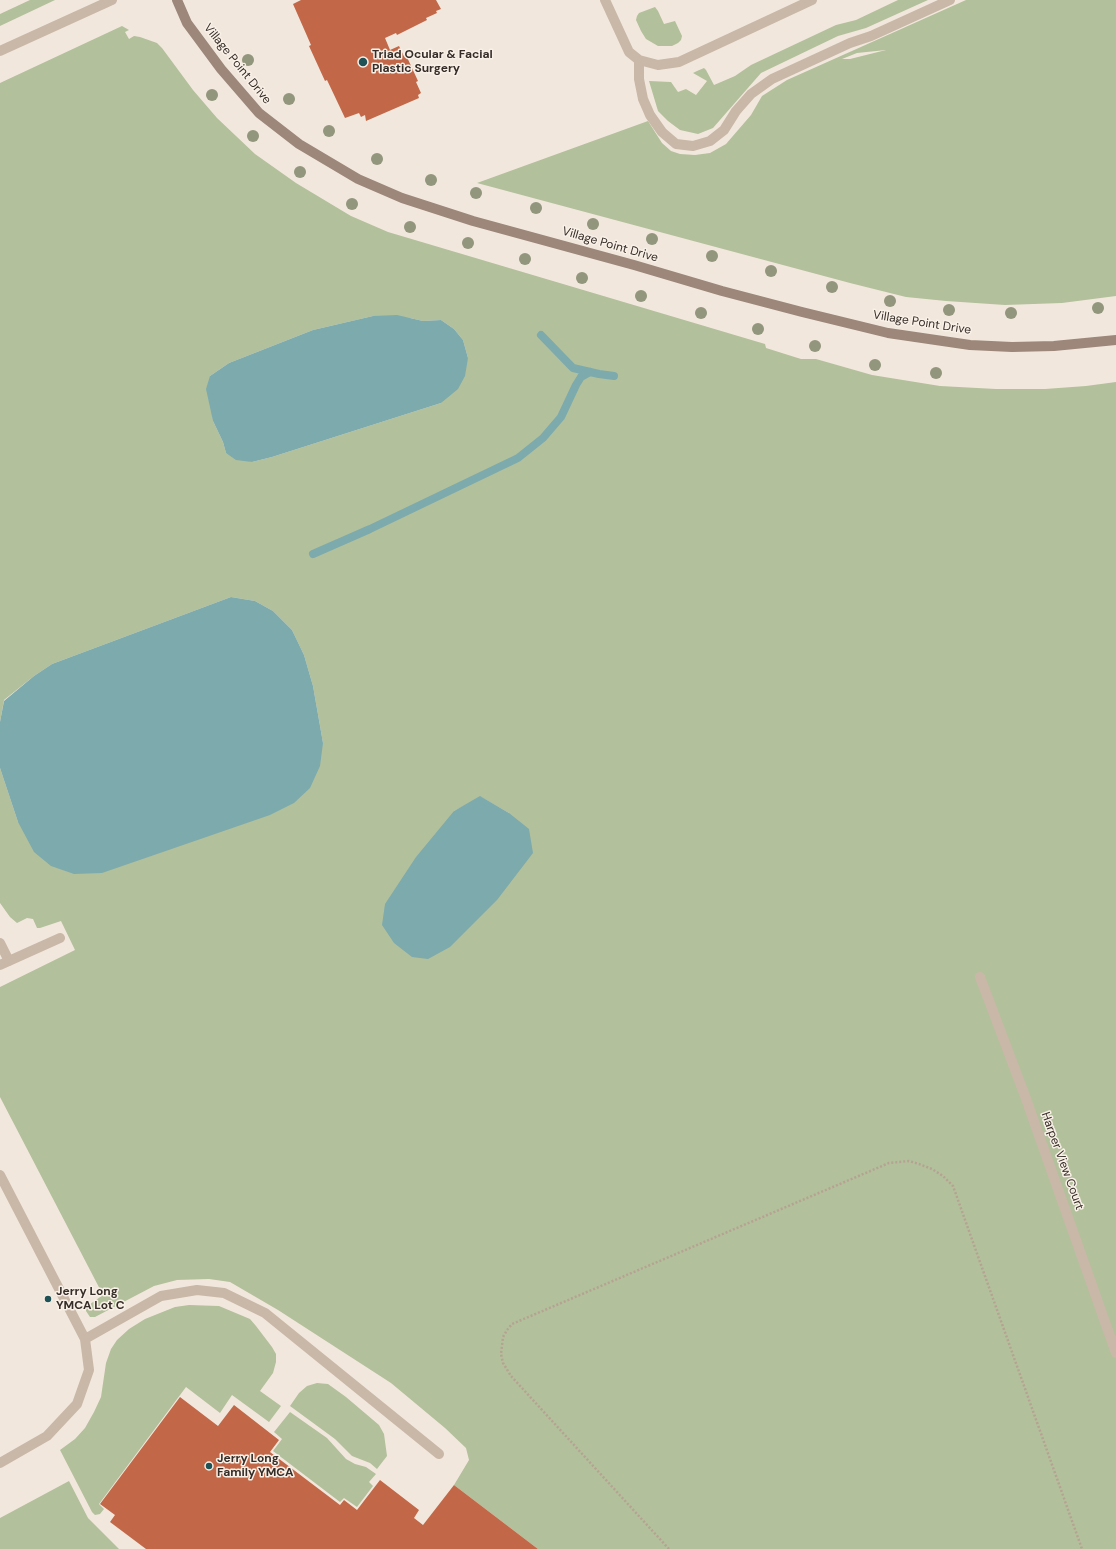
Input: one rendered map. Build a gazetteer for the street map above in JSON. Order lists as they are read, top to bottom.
{
  "streets": {
    "street": ["Village Point Drive", "Harper View Court"]
  },
  "places": ["Triad Ocular & Facial Plastic Surgery", "Jerry Long YMCA Lot C", "Jerry Long Family YMCA"]
}
